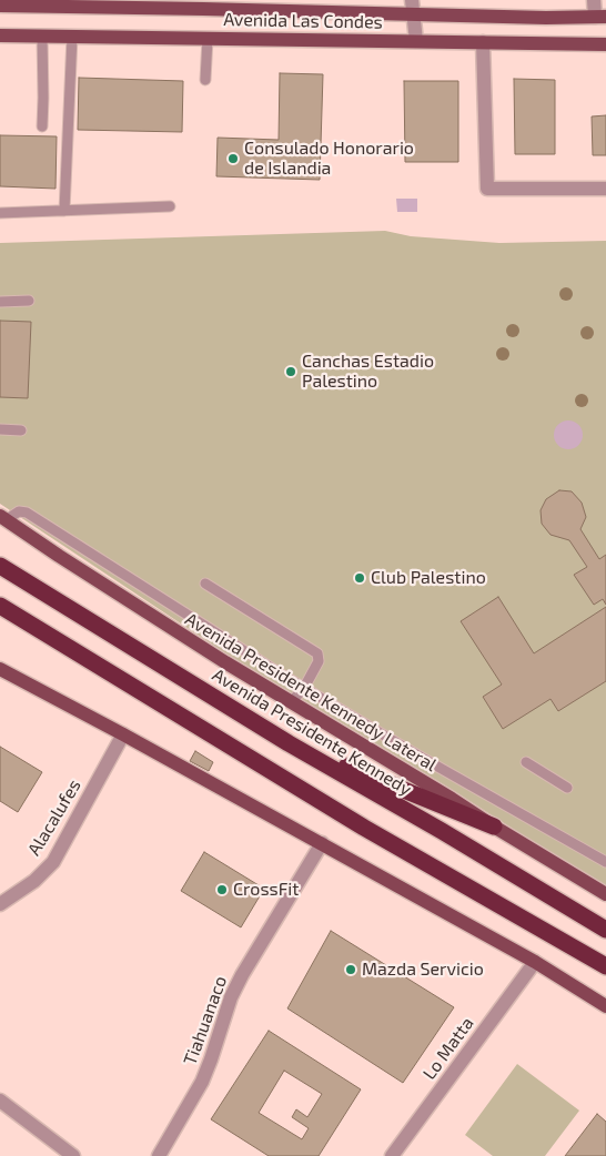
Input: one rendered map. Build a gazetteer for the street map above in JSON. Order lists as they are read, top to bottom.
{
  "streets": {
    "highway": ["Avenida Presidente Kennedy"],
    "main road": ["Avenida Las Condes", "Avenida Presidente Kennedy Lateral"],
    "street": ["Alacalufes", "Tiahuanaco", "Lo Matta"]
  },
  "places": [
    "Consulado Honorario de Islandia",
    "Canchas Estadio Palestino",
    "Club Palestino",
    "CrossFit",
    "Mazda Servicio"
  ]
}
